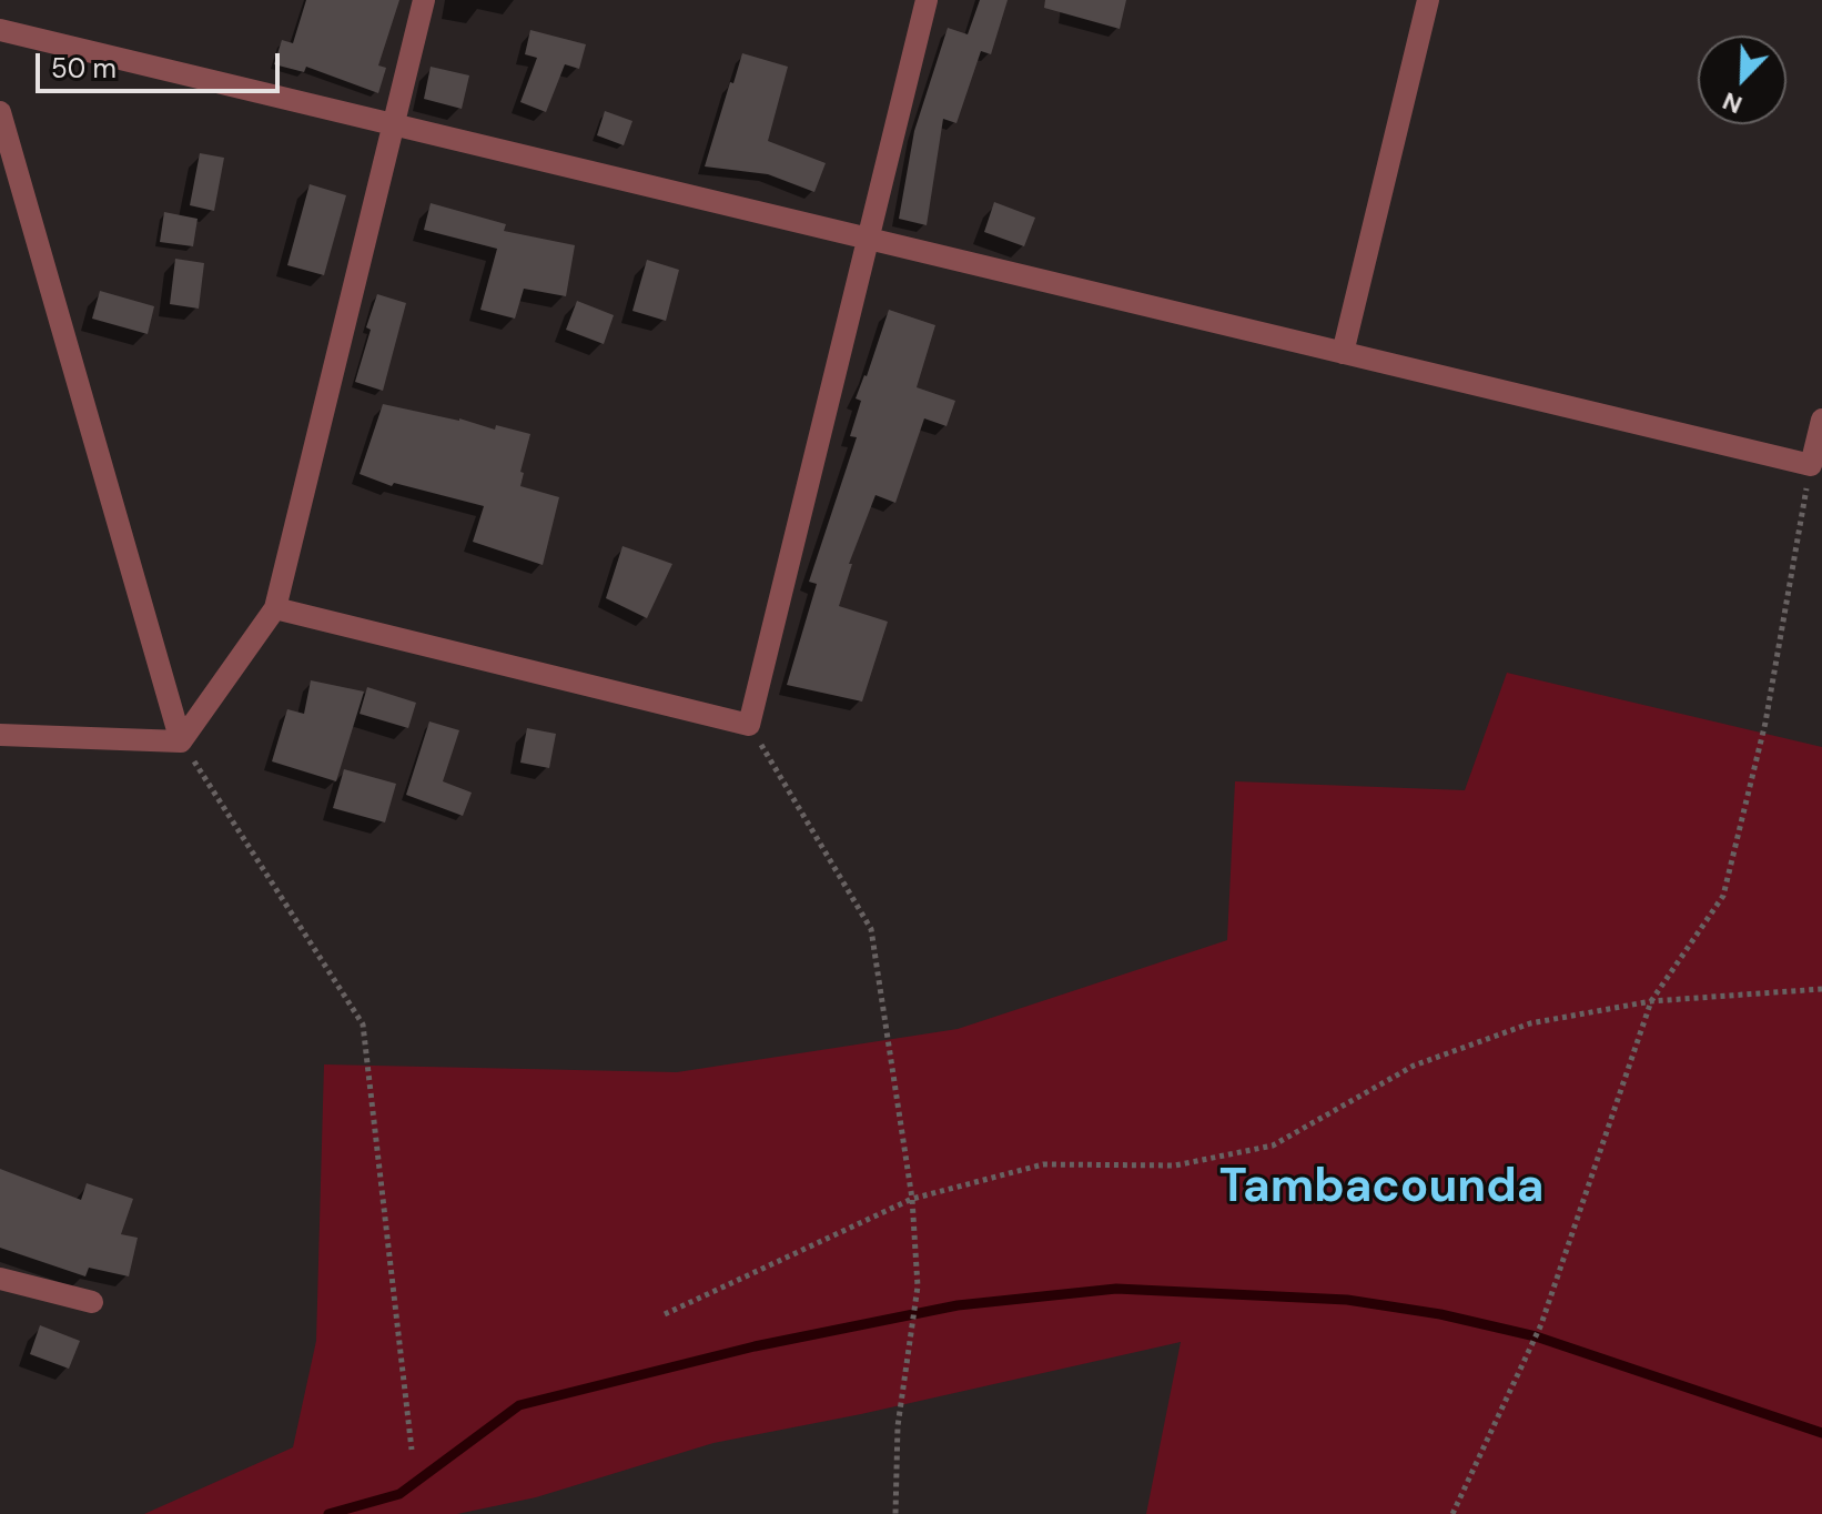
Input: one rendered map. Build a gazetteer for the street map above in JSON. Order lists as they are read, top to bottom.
{
  "districts": ["Tambacounda"],
  "scale_bar": "50 m",
  "north": "bottom left"
}
